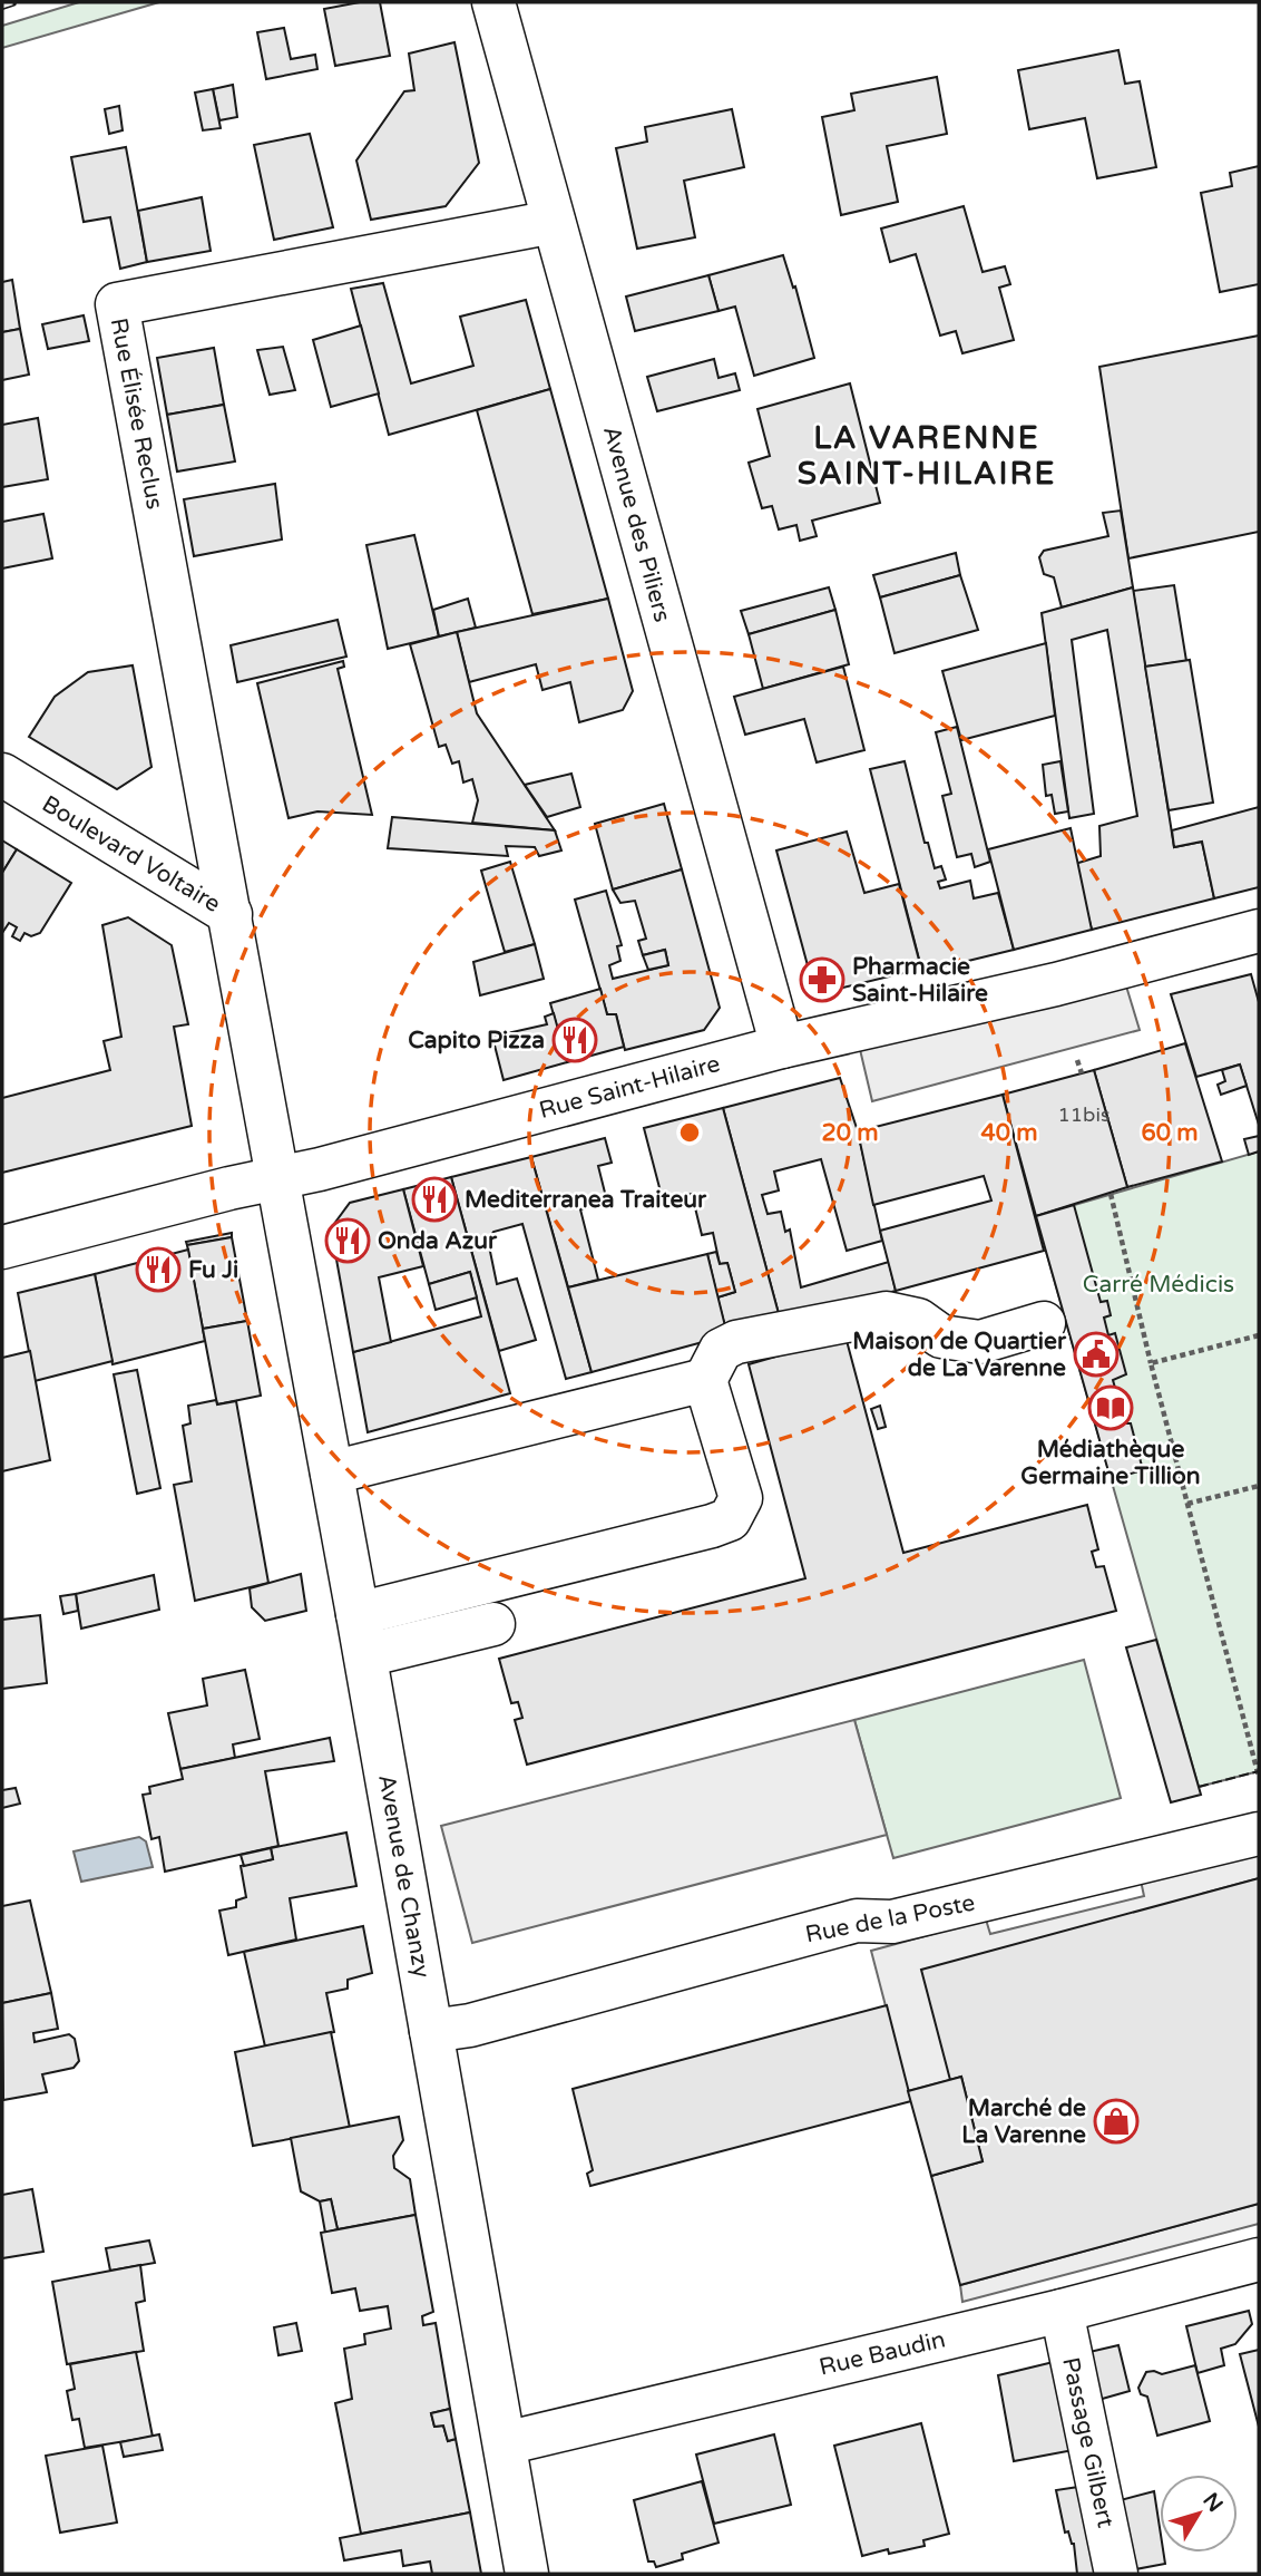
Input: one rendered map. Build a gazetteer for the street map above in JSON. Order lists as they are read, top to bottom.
{
  "streets": {
    "street": [
      "Rue Élisée Reclus",
      "Avenue des Piliers",
      "Boulevard Voltaire",
      "Rue Saint-Hilaire",
      "Avenue de Chanzy",
      "Rue de la Poste",
      "Rue Baudin",
      "Passage Gilbert"
    ]
  },
  "crossings": [
    ["Rue Élisée Reclus", "Avenue des Piliers"],
    ["Rue Élisée Reclus", "Boulevard Voltaire"],
    ["Avenue des Piliers", "Rue Saint-Hilaire"],
    ["Boulevard Voltaire", "Rue Saint-Hilaire"],
    ["Boulevard Voltaire", "Avenue de Chanzy"],
    ["Rue Saint-Hilaire", "Avenue de Chanzy"],
    ["Avenue de Chanzy", "Rue de la Poste"],
    ["Avenue de Chanzy", "Rue Baudin"],
    ["Rue Baudin", "Passage Gilbert"]
  ],
  "districts": ["LA VARENNE SAINT-HILAIRE"],
  "parks": ["Carré Médicis"],
  "places": {
    "pharmacy": ["Pharmacie Saint-Hilaire"],
    "restaurant": [
      "Capito Pizza",
      "Mediterranea Traiteur",
      "Onda Azur",
      "Fu Ji"
    ],
    "public building": ["Maison de Quartier de La Varenne"],
    "library": ["Médiathèque Germaine Tillion"],
    "shop": ["Marché de La Varenne"]
  },
  "house_numbers": ["11bis"],
  "north": "top right",
  "rings": ["20 m", "40 m", "60 m"]
}
